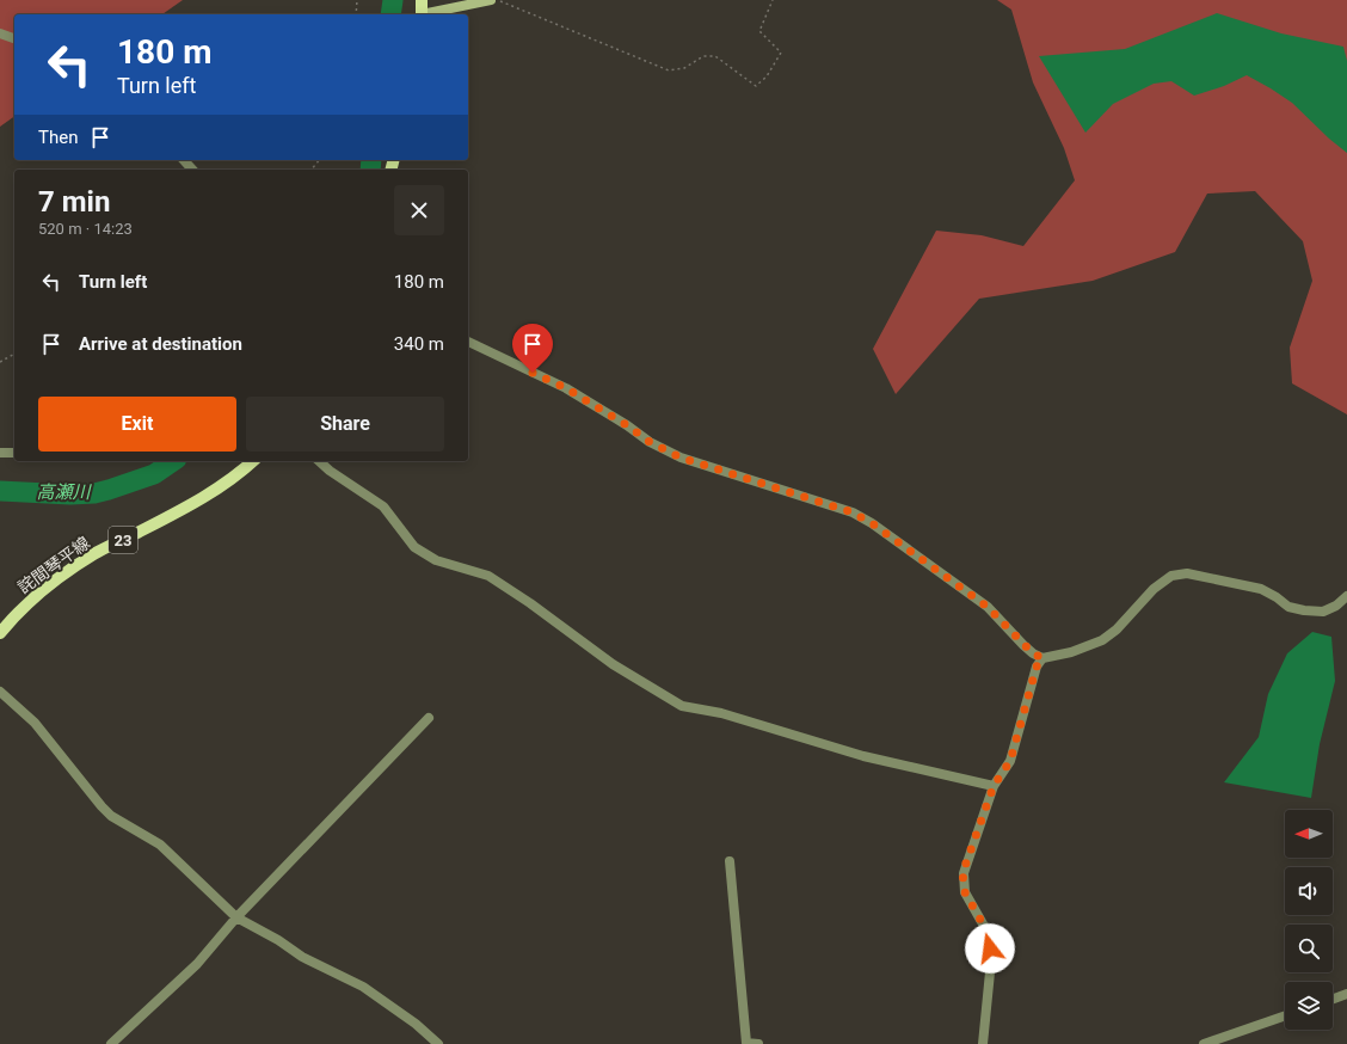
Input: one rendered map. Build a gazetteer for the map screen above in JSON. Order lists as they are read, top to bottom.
{
  "streets": {
    "main road": ["23", "詫間琴平線"]
  },
  "water": ["高瀬川"],
  "north": "left",
  "page": {
    "turn": ["180 m", "Turn left"],
    "then": "Then",
    "heading": ["7 min", "520 m · 14:23"],
    "list": [
      {
        "name": "Turn left",
        "value": "180 m"
      },
      {
        "name": "Arrive at destination",
        "value": "340 m"
      }
    ],
    "buttons": ["Exit", "Share"]
  }
}
